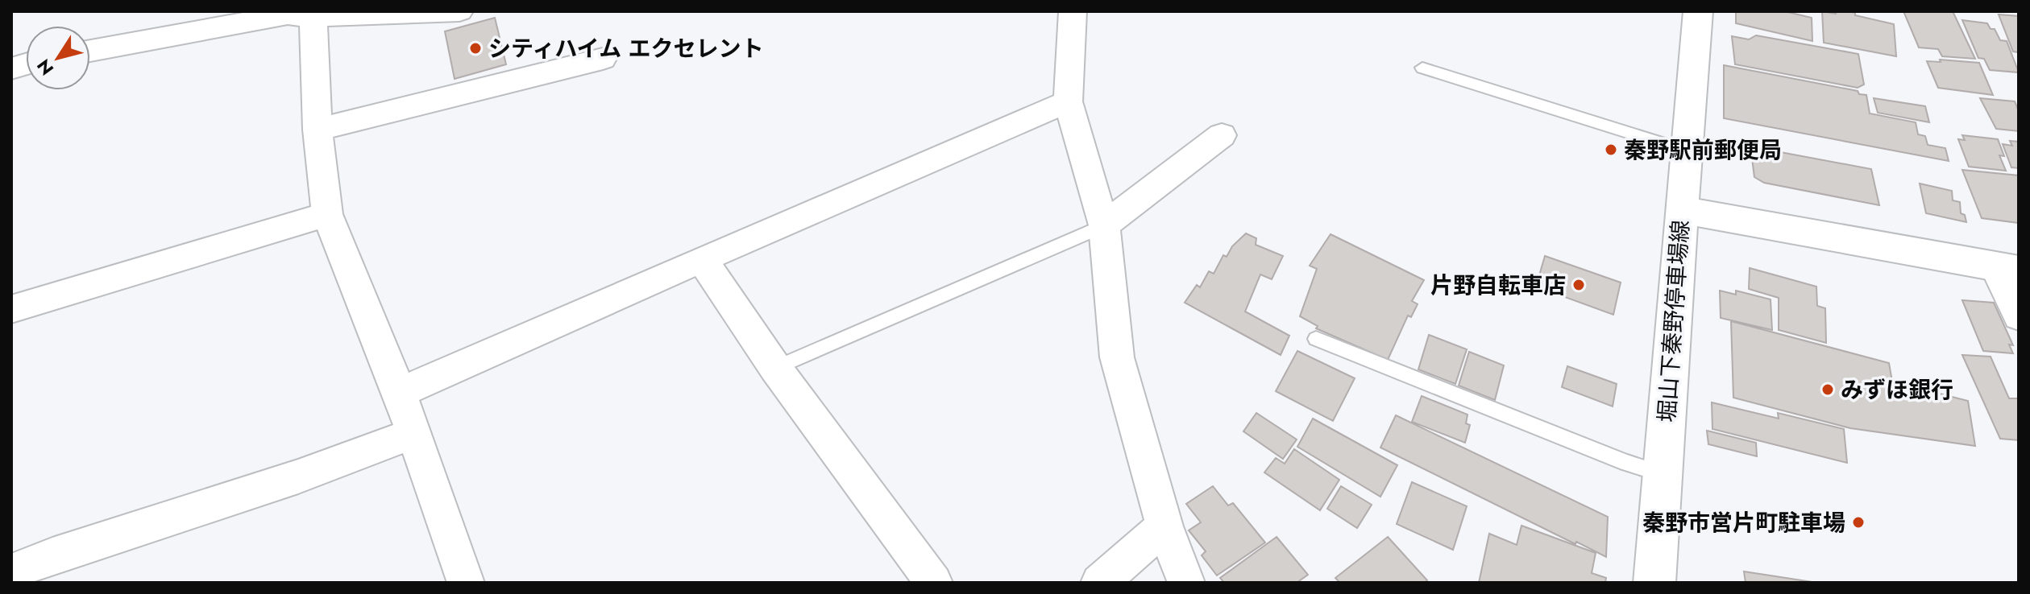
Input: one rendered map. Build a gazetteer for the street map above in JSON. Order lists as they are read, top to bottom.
{
  "streets": {
    "main road": ["堀山下秦野停車場線"]
  },
  "places": [
    "シティハイム エクセレント",
    "秦野駅前郵便局",
    "片野自転車店",
    "みずほ銀行",
    "秦野市営片町駐車場"
  ],
  "north": "bottom left"
}
